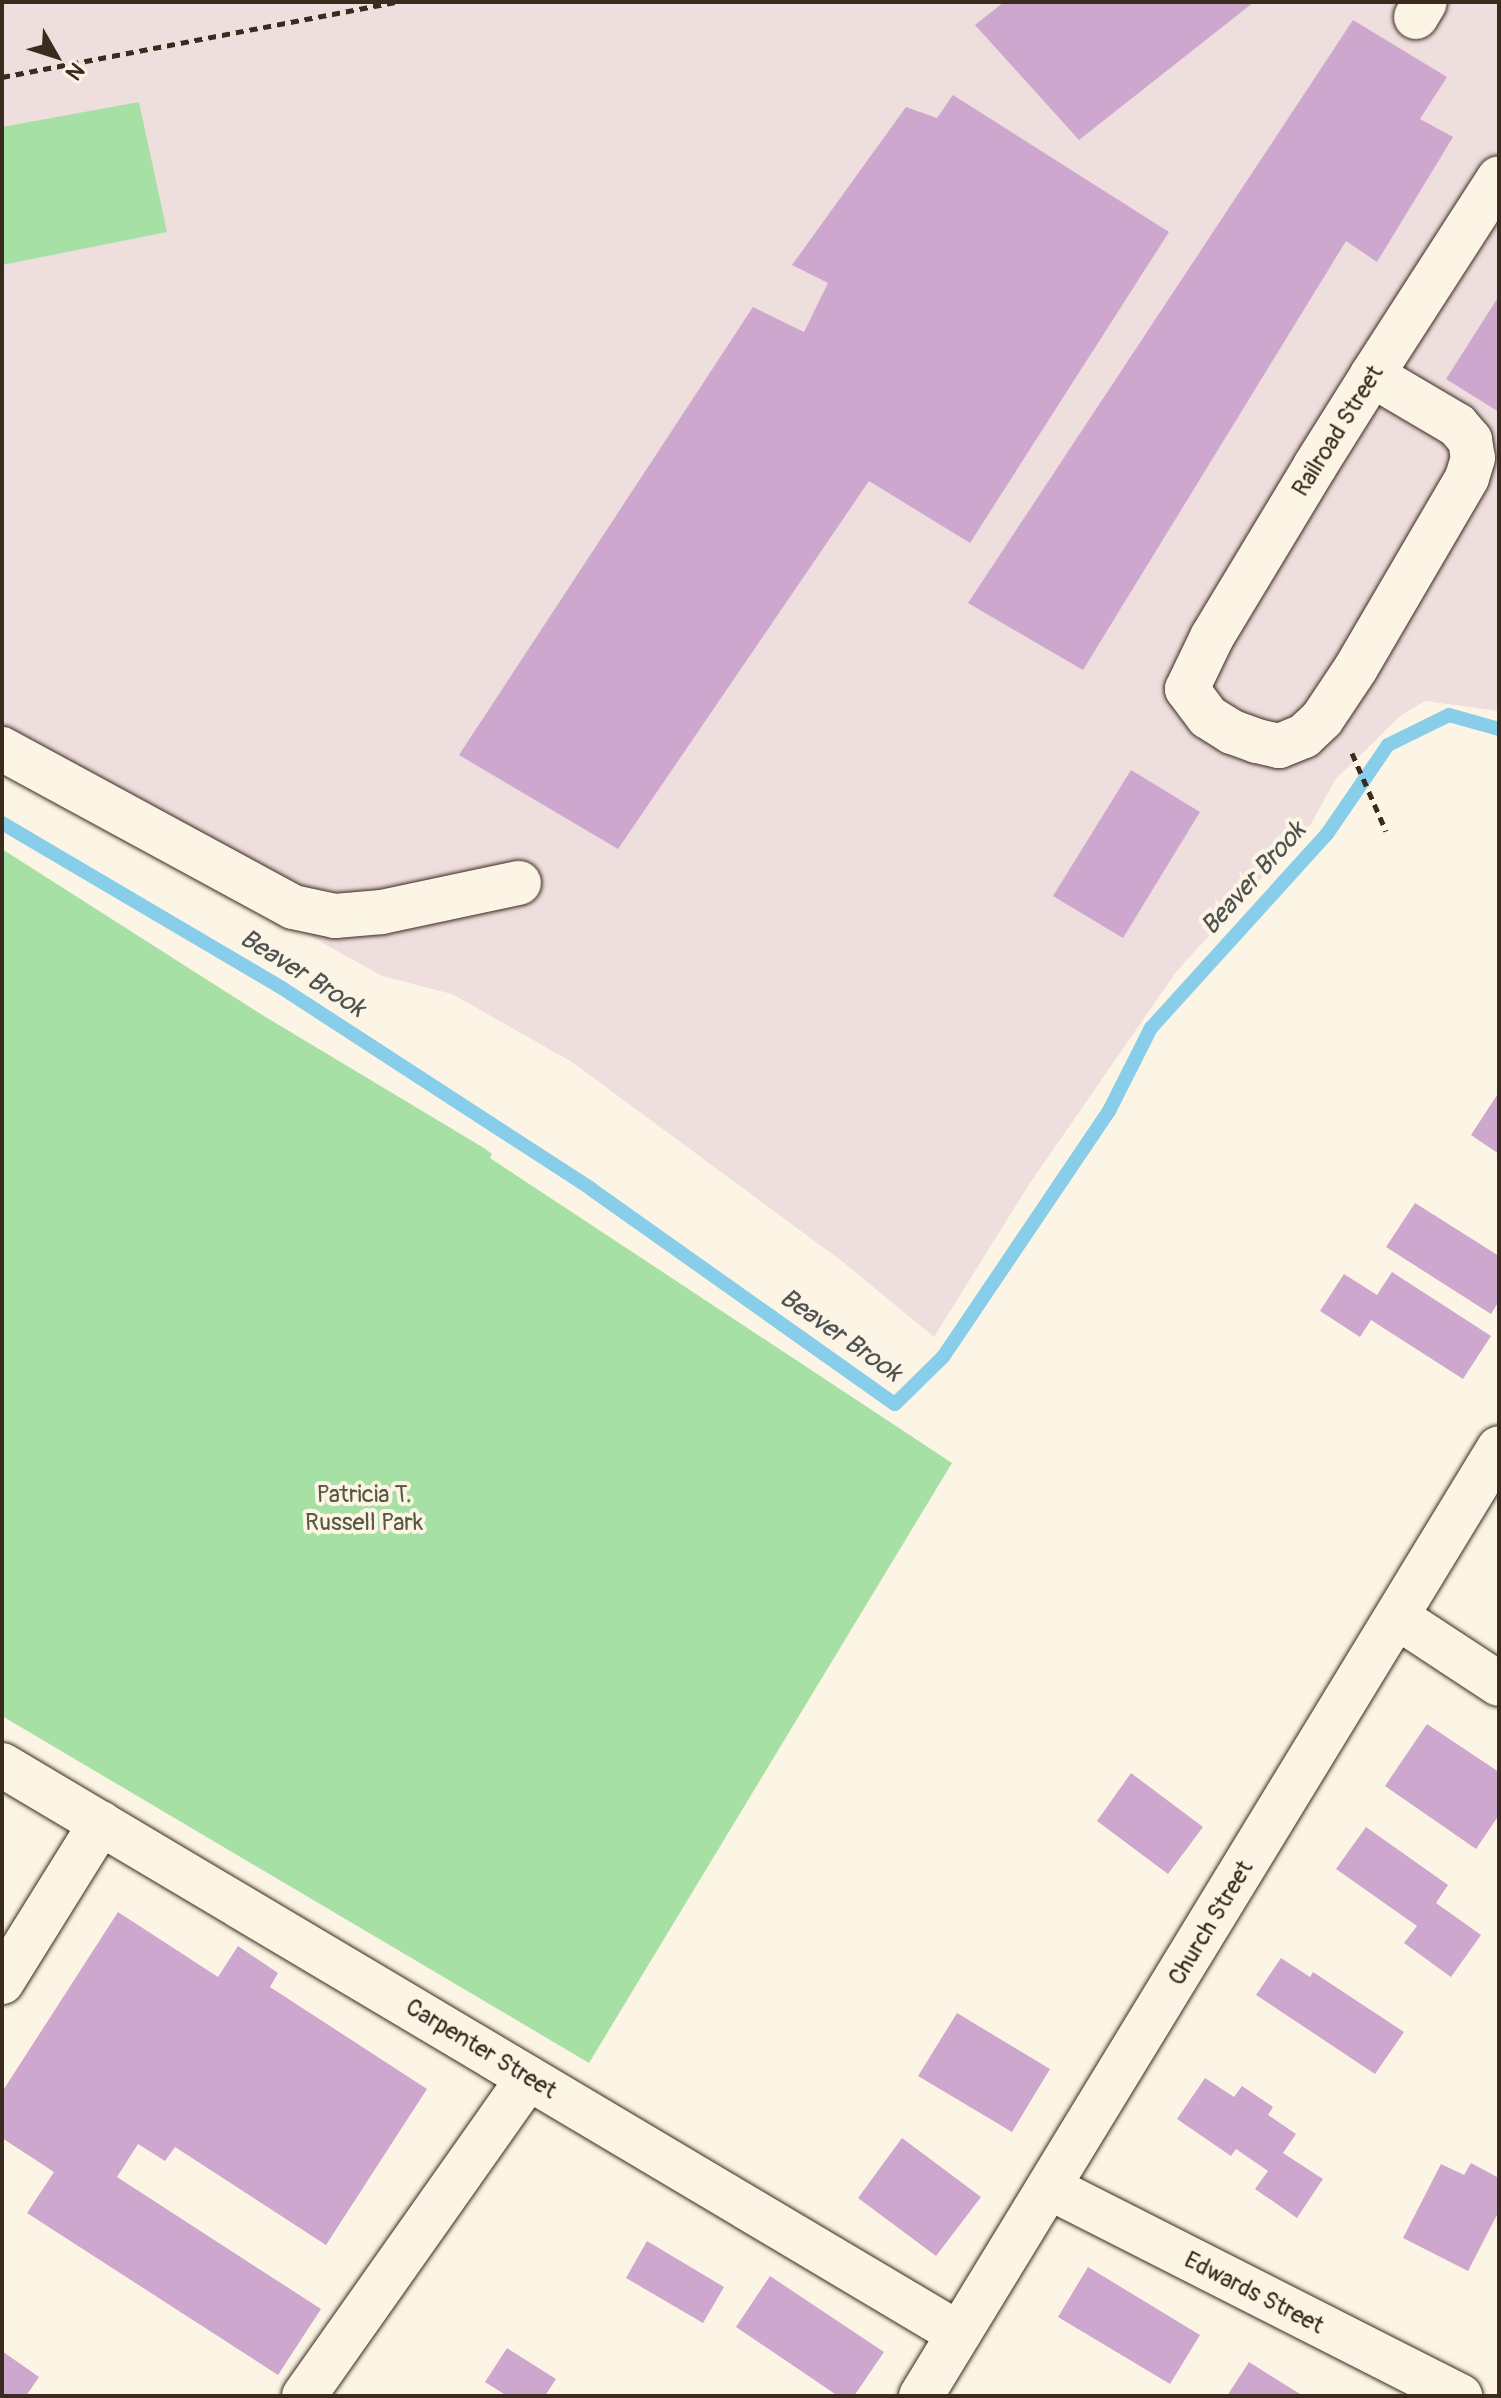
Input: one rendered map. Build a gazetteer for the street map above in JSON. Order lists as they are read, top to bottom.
{
  "streets": {
    "street": [
      "Railroad Street",
      "Church Street",
      "Carpenter Street",
      "Edwards Street"
    ]
  },
  "crossings": [
    ["Church Street", "Carpenter Street"],
    ["Church Street", "Edwards Street"]
  ],
  "water": ["Beaver Brook"],
  "parks": ["Patricia T. Russell Park"],
  "north": "bottom right"
}
